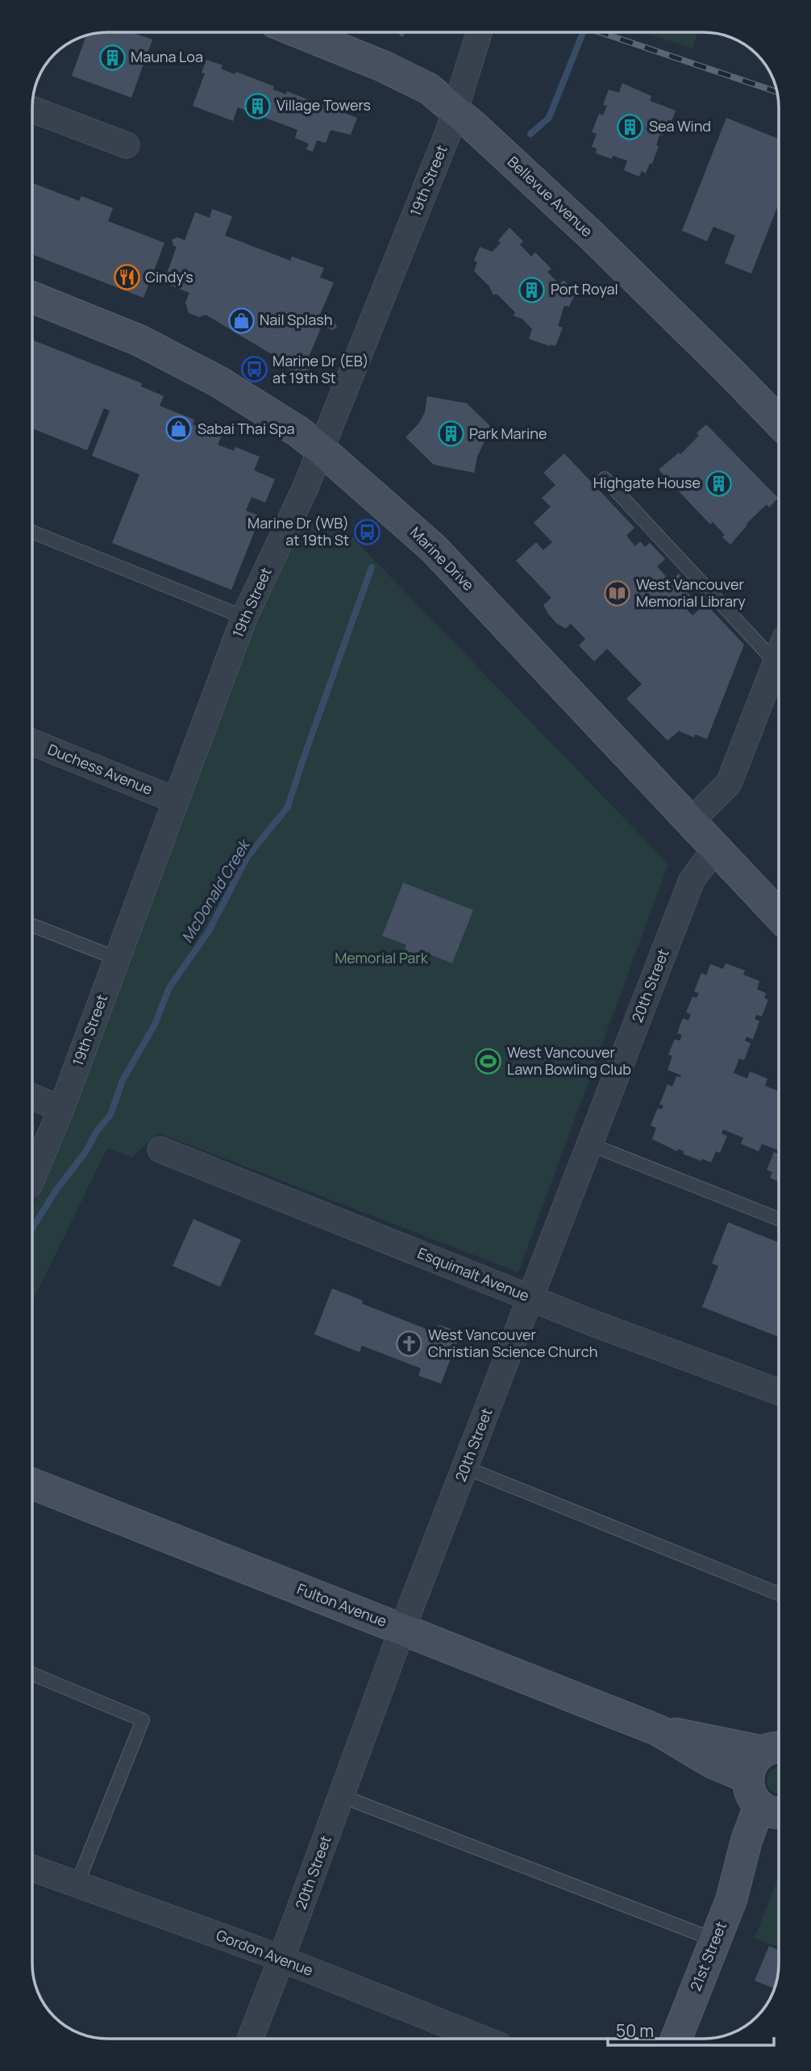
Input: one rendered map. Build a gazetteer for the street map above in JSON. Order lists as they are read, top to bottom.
{
  "streets": {
    "street": [
      "19th Street",
      "Bellevue Avenue",
      "Marine Drive",
      "Duchess Avenue",
      "20th Street",
      "Esquimalt Avenue",
      "Fulton Avenue",
      "Gordon Avenue",
      "21st Street"
    ]
  },
  "crossings": [
    ["19th Street", "Bellevue Avenue"],
    ["19th Street", "Marine Drive"],
    ["19th Street", "Duchess Avenue"],
    ["Marine Drive", "20th Street"],
    ["20th Street", "Esquimalt Avenue"],
    ["20th Street", "Fulton Avenue"],
    ["20th Street", "Gordon Avenue"]
  ],
  "water": ["McDonald Creek"],
  "parks": ["Memorial Park"],
  "places": {
    "building": [
      "Mauna Loa",
      "Village Towers",
      "Sea Wind",
      "Port Royal",
      "Park Marine",
      "Highgate House"
    ],
    "restaurant": ["Cindy's"],
    "shop": ["Nail Splash", "Sabai Thai Spa"],
    "bus stop": ["Marine Dr (EB) at 19th St", "Marine Dr (WB) at 19th St"],
    "library": ["West Vancouver Memorial Library"],
    "sports": ["West Vancouver Lawn Bowling Club"],
    "church": ["West Vancouver Christian Science Church"]
  },
  "scale_bar": "50 m"
}
